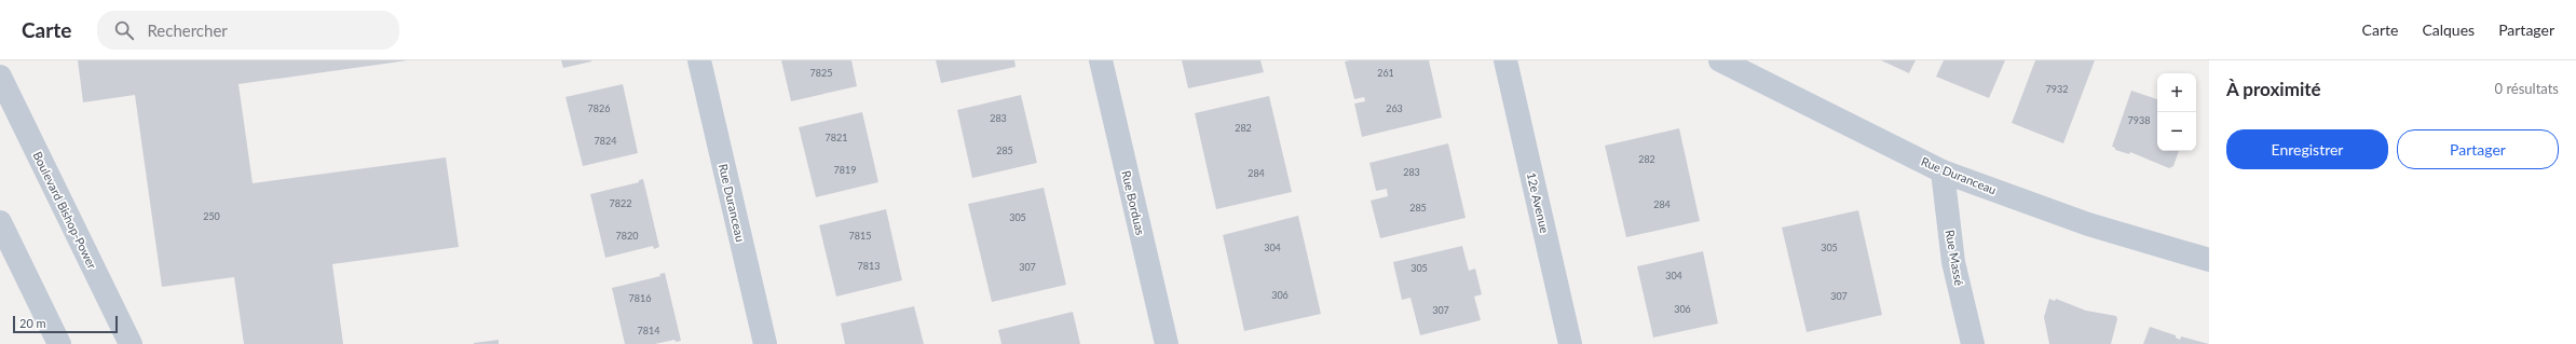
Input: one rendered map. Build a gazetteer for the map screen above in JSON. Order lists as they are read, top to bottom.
{
  "streets": {
    "street": [
      "Rue Duranceau",
      "Rue Borduas",
      "12e Avenue",
      "Boulevard Bishop-Power",
      "Rue Massé"
    ]
  },
  "crossings": [
    ["Rue Duranceau", "Rue Massé"]
  ],
  "house_numbers": [
    "7825",
    "261",
    "7932",
    "7826",
    "263",
    "283",
    "7938",
    "282",
    "7821",
    "7824",
    "285",
    "282",
    "7819",
    "283",
    "284",
    "7822",
    "284",
    "285",
    "250",
    "305",
    "7820",
    "7815",
    "304",
    "305",
    "7813",
    "307",
    "305",
    "304",
    "306",
    "307",
    "7816",
    "306",
    "307",
    "7814"
  ],
  "scale_bar": "20 m",
  "page": {
    "header": "Carte",
    "search": "Rechercher",
    "nav": ["Carte", "Calques", "Partager"],
    "heading": ["À proximité", "0 résultats"],
    "map_buttons": ["+", "−"],
    "buttons": ["Enregistrer", "Partager"],
    "scale": "20 m"
  }
}
